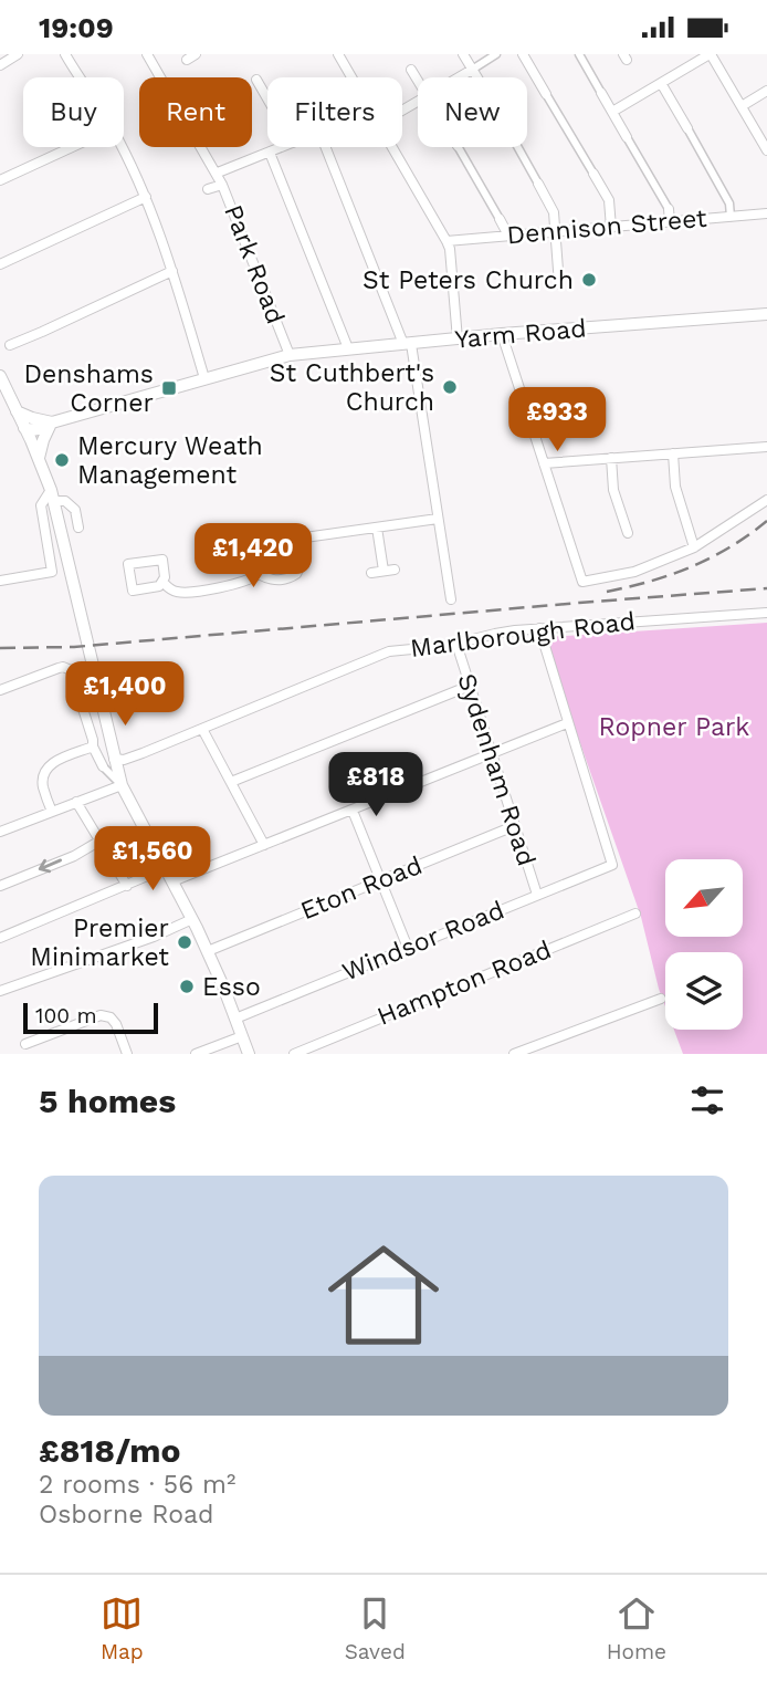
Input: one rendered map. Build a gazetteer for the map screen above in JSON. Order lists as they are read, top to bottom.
{
  "streets": {
    "street": [
      "Dennison Street",
      "Park Road",
      "Yarm Road",
      "Marlborough Road",
      "Sydenham Road",
      "Eton Road",
      "Windsor Road",
      "Hampton Road"
    ]
  },
  "crossings": [
    ["Park Road", "Yarm Road"],
    ["Marlborough Road", "Sydenham Road"],
    ["Sydenham Road", "Eton Road"],
    ["Sydenham Road", "Windsor Road"]
  ],
  "parks": ["Ropner Park"],
  "places": {
    "other": [
      "St Peters Church",
      "St Cuthbert's Church",
      "Mercury Weath Management",
      "Premier Minimarket",
      "Esso"
    ],
    "transit": ["Denshams Corner"]
  },
  "scale_bar": "100 m",
  "north": "bottom left",
  "page": {
    "status": "19:09",
    "chip": [
      "Buy",
      "Rent",
      "Filters",
      "New"
    ],
    "price": [
      "£933",
      "£1,420",
      "£1,400",
      "£818",
      "£1,560"
    ],
    "scale": "100 m",
    "heading": "5 homes",
    "list": [
      {
        "name": "£818/mo",
        "note": "2 rooms · 56 m² · Osborne Road"
      }
    ],
    "tabs": ["Map", "Saved", "Home"]
  }
}
